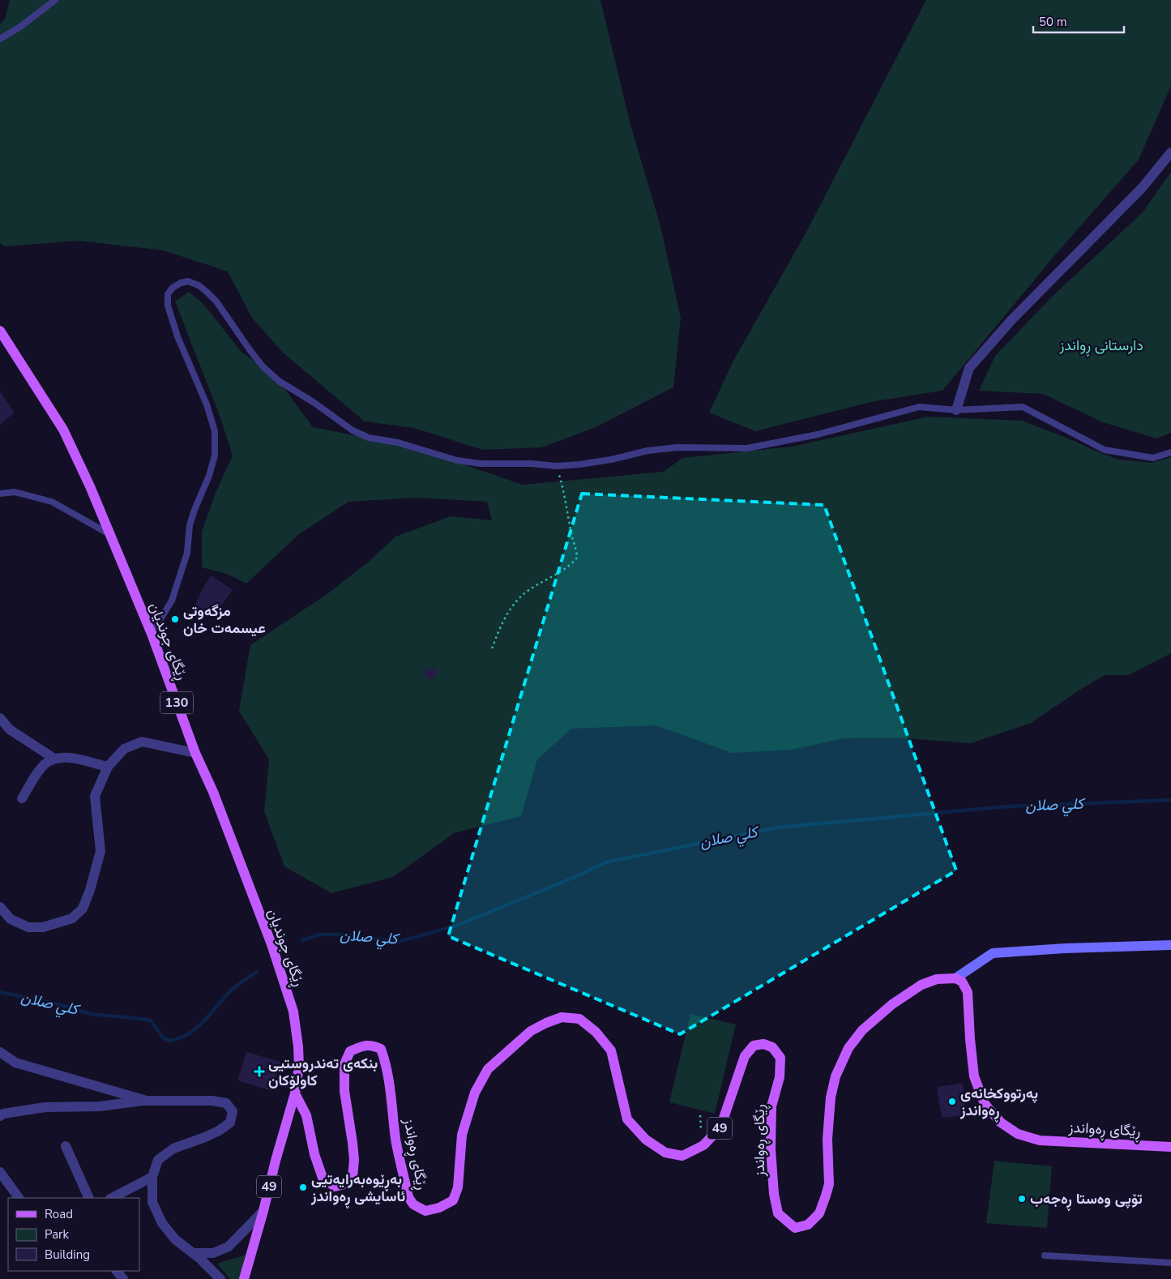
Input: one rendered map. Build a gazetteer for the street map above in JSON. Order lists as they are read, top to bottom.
{
  "streets": {
    "main road": [
      "ڕێگای جوندیان",
      "130",
      "49",
      "ڕێگای ڕەواندز"
    ]
  },
  "crossings": [
    ["ڕێگای جوندیان", "49"],
    ["ڕێگای جوندیان", "ڕێگای ڕەواندز"],
    ["49", "ڕێگای ڕەواندز"]
  ],
  "water": ["كلي صلان"],
  "parks": ["دارستانی ڕواندز"],
  "places": {
    "other": [
      "مزگەوتی عیسمەت خان",
      "پەرتووکخانەی ڕەواندز",
      "بەڕێوەبەرایەتیی ئاسایشی ڕەواندز",
      "تۆپی وەستا ڕەجەب"
    ],
    "health": ["بنکەی تەندروستیی کاولۆکان"]
  },
  "legend": ["Road", "Park", "Building"],
  "scale_bar": "50 m"
}
